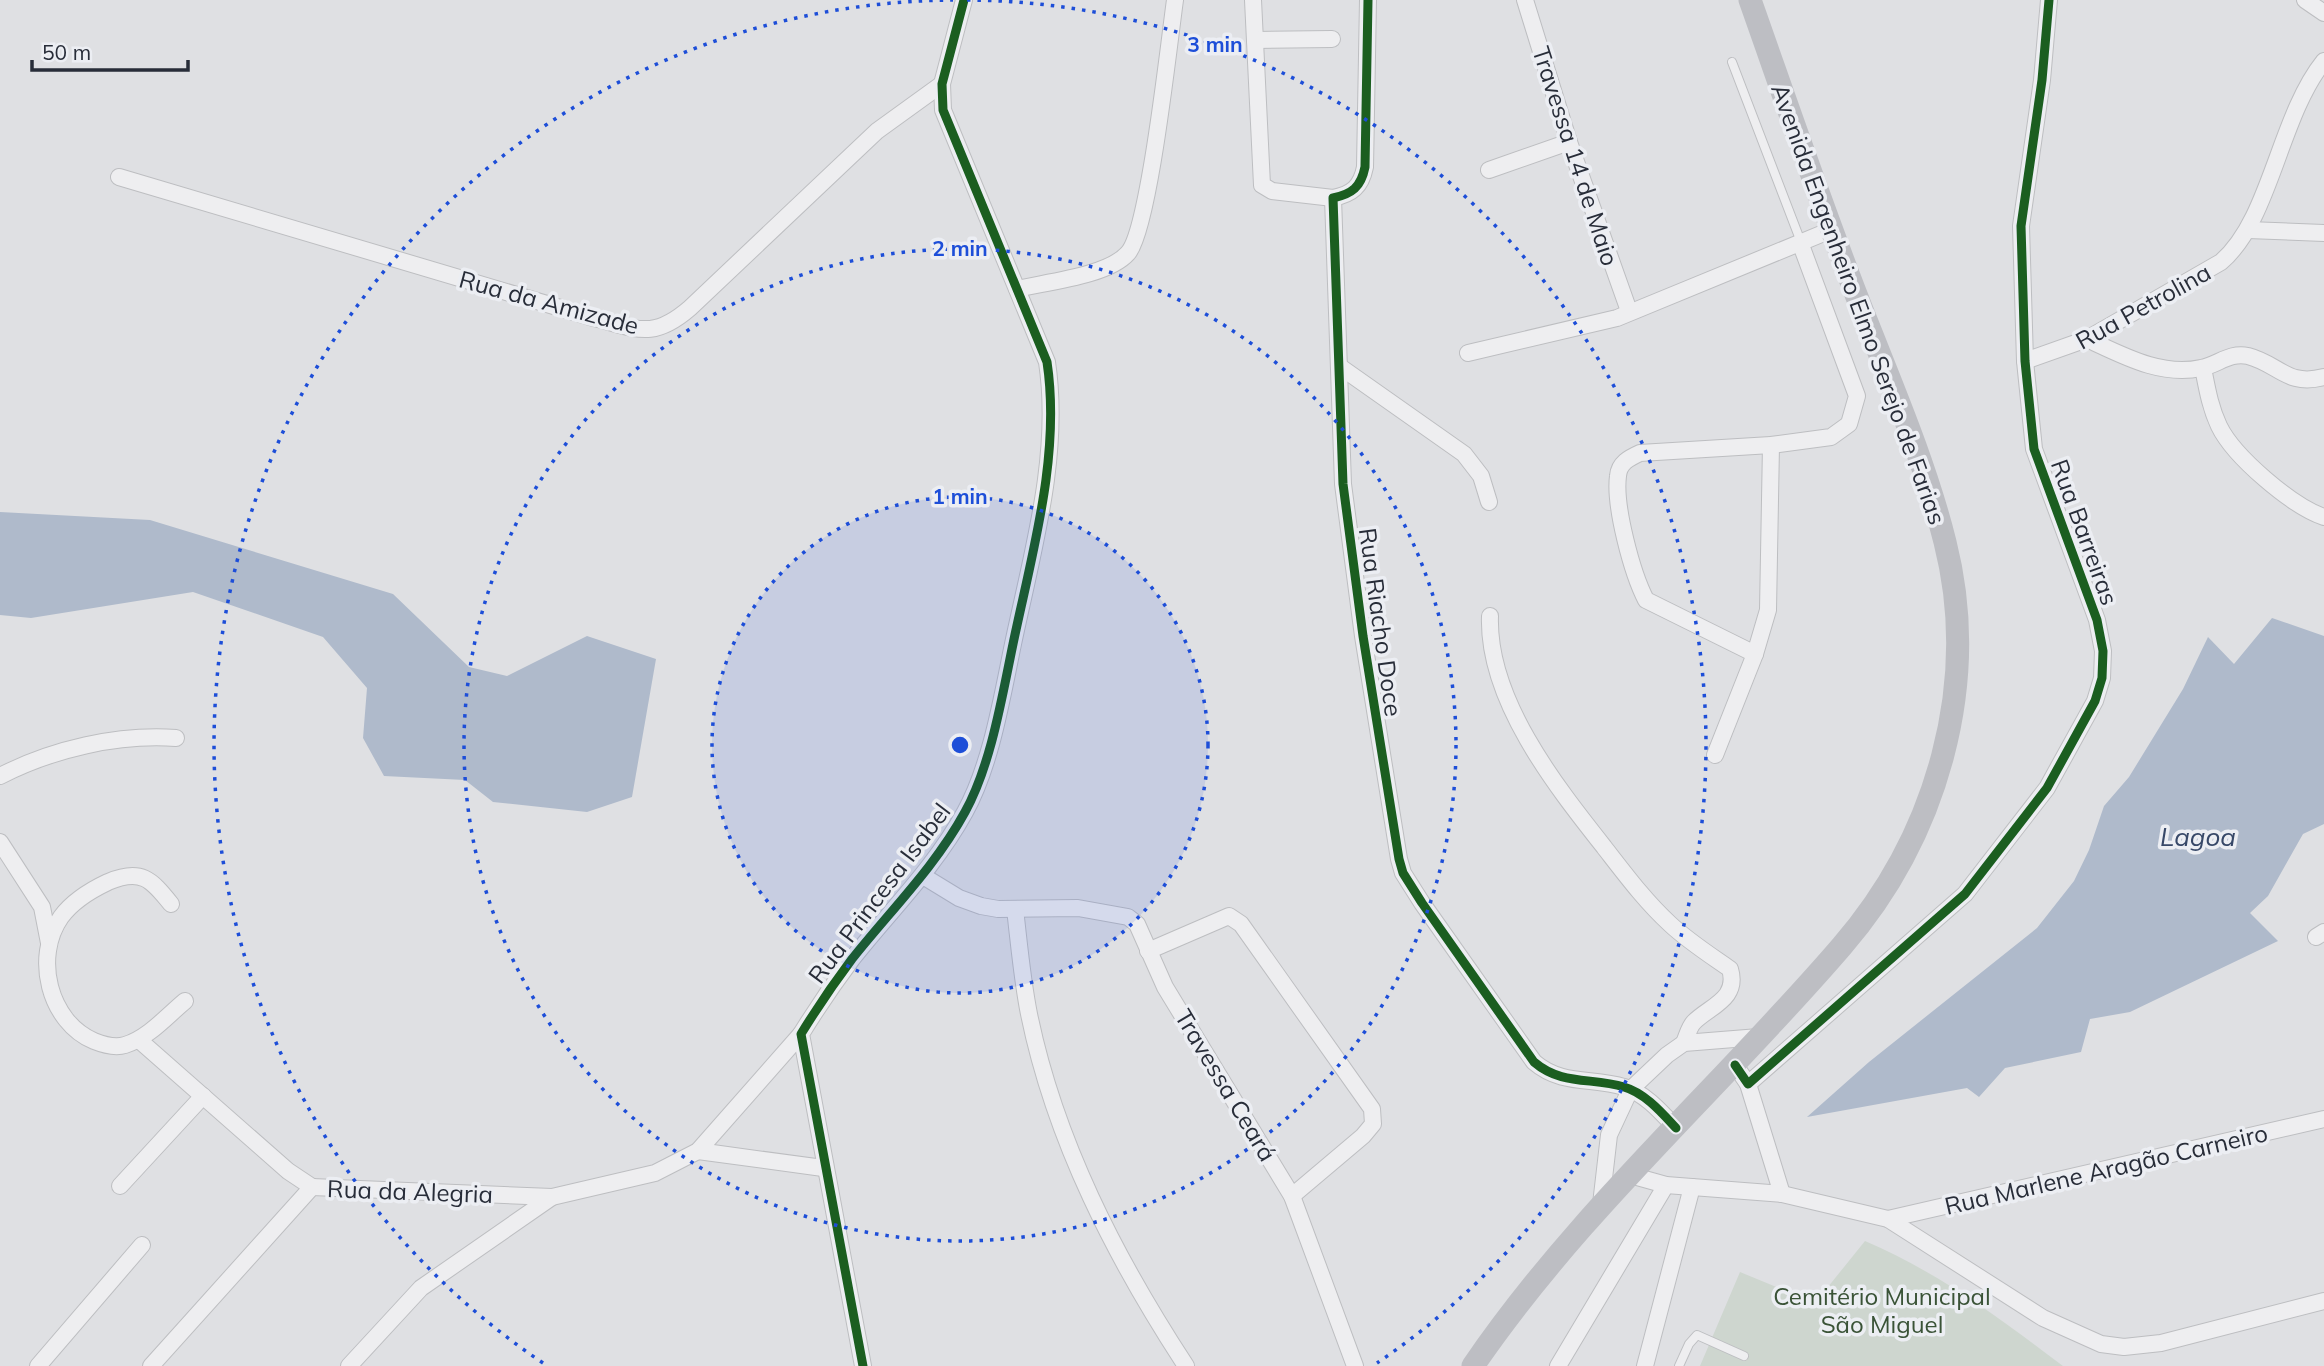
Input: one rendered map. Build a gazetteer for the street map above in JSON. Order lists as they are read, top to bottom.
{
  "streets": {
    "main road": ["Avenida Engenheiro Elmo Serejo de Farias"],
    "street": [
      "Travessa 14 de Maio",
      "Rua da Amizade",
      "Rua Petrolina",
      "Rua Barreiras",
      "Rua Riacho Doce",
      "Rua Princesa Isabel",
      "Travessa Ceará",
      "Rua Marlene Aragão Carneiro",
      "Rua da Alegria"
    ]
  },
  "crossings": [
    ["Rua da Amizade", "Rua Princesa Isabel"],
    ["Avenida Engenheiro Elmo Serejo de Farias", "Rua Barreiras"],
    ["Avenida Engenheiro Elmo Serejo de Farias", "Rua Riacho Doce"],
    ["Rua Petrolina", "Rua Barreiras"],
    ["Rua Princesa Isabel", "Travessa Ceará"],
    ["Rua Princesa Isabel", "Rua da Alegria"]
  ],
  "water": ["Lagoa"],
  "parks": ["Cemitério Municipal São Miguel"],
  "scale_bar": "50 m",
  "rings": ["3 min", "2 min", "1 min"]
}
